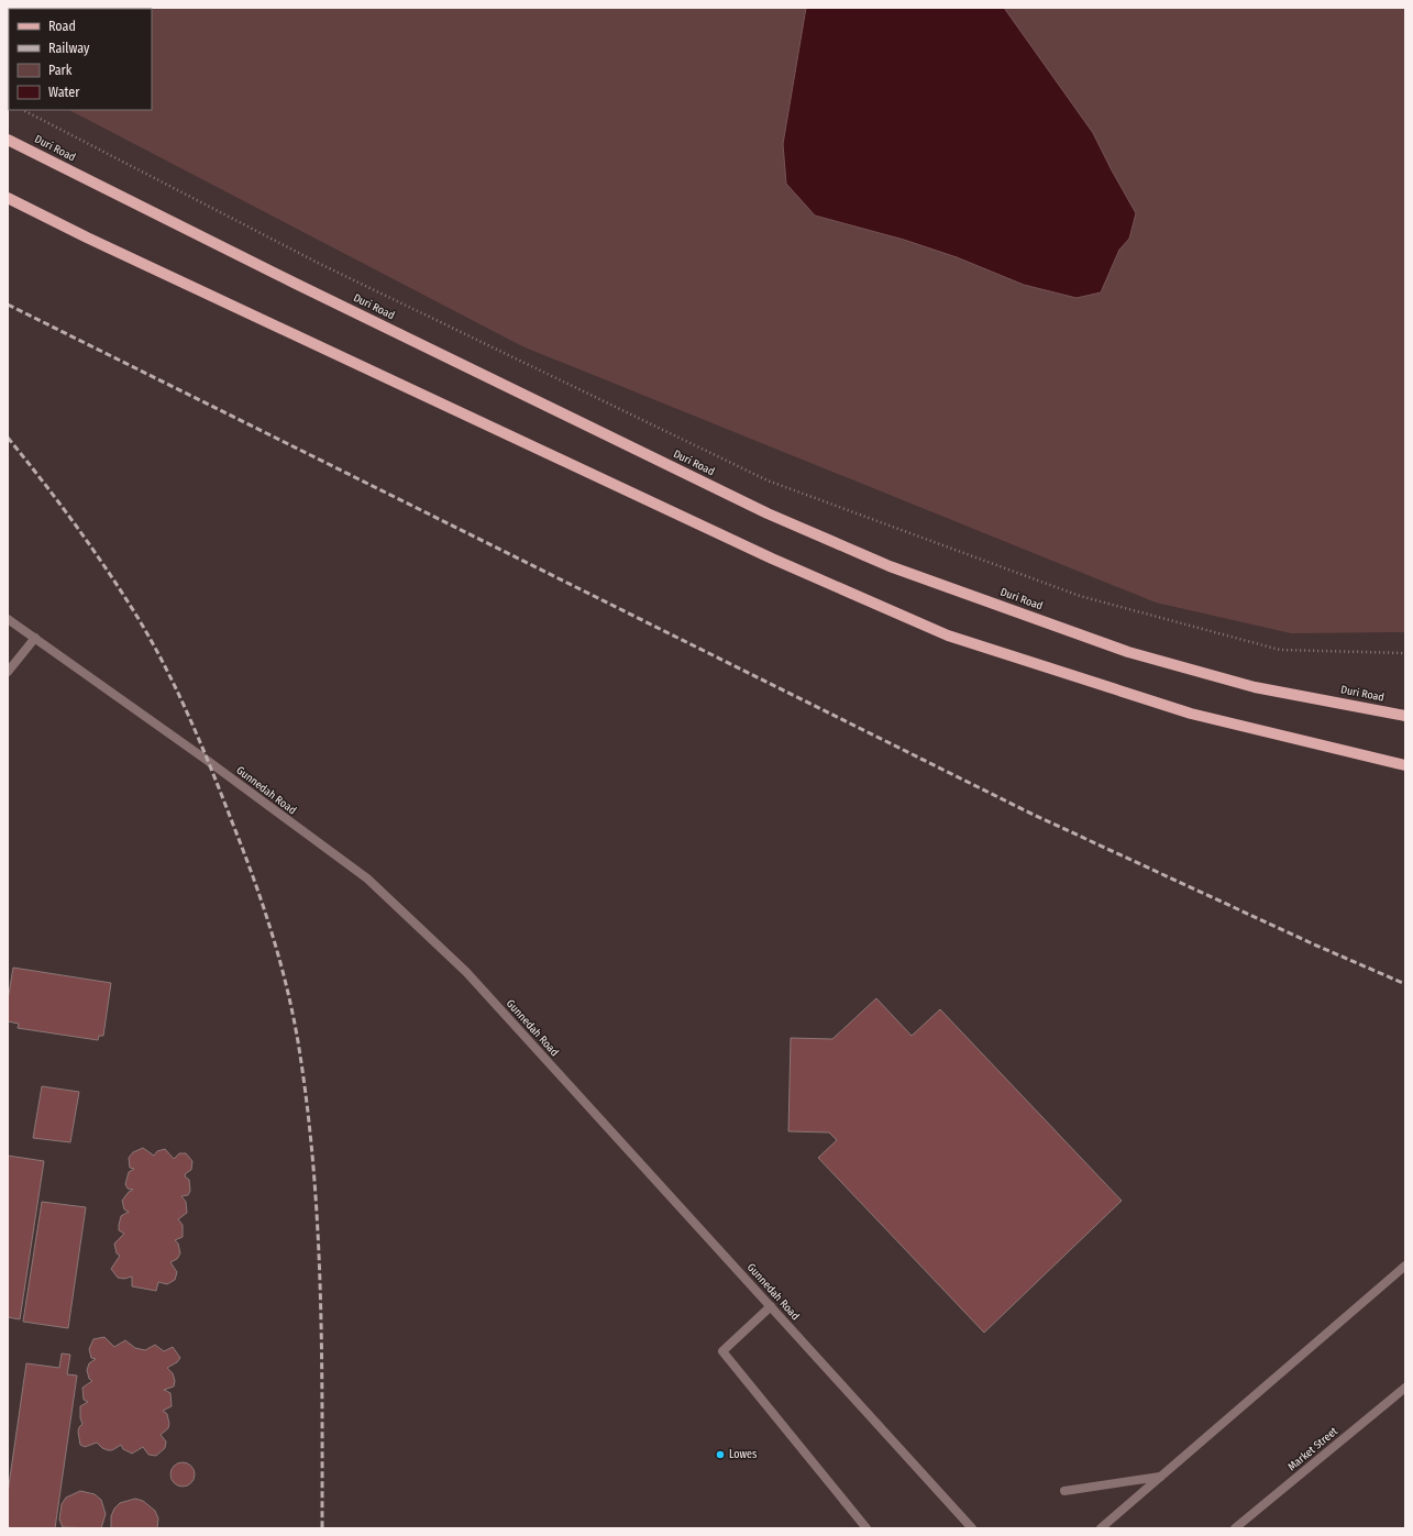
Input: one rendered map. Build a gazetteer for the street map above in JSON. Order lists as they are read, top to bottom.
{
  "streets": {
    "main road": ["Duri Road"],
    "street": ["Gunnedah Road", "Market Street"]
  },
  "places": ["Lowes"],
  "legend": [
    "Road",
    "Railway",
    "Park",
    "Water"
  ]
}
